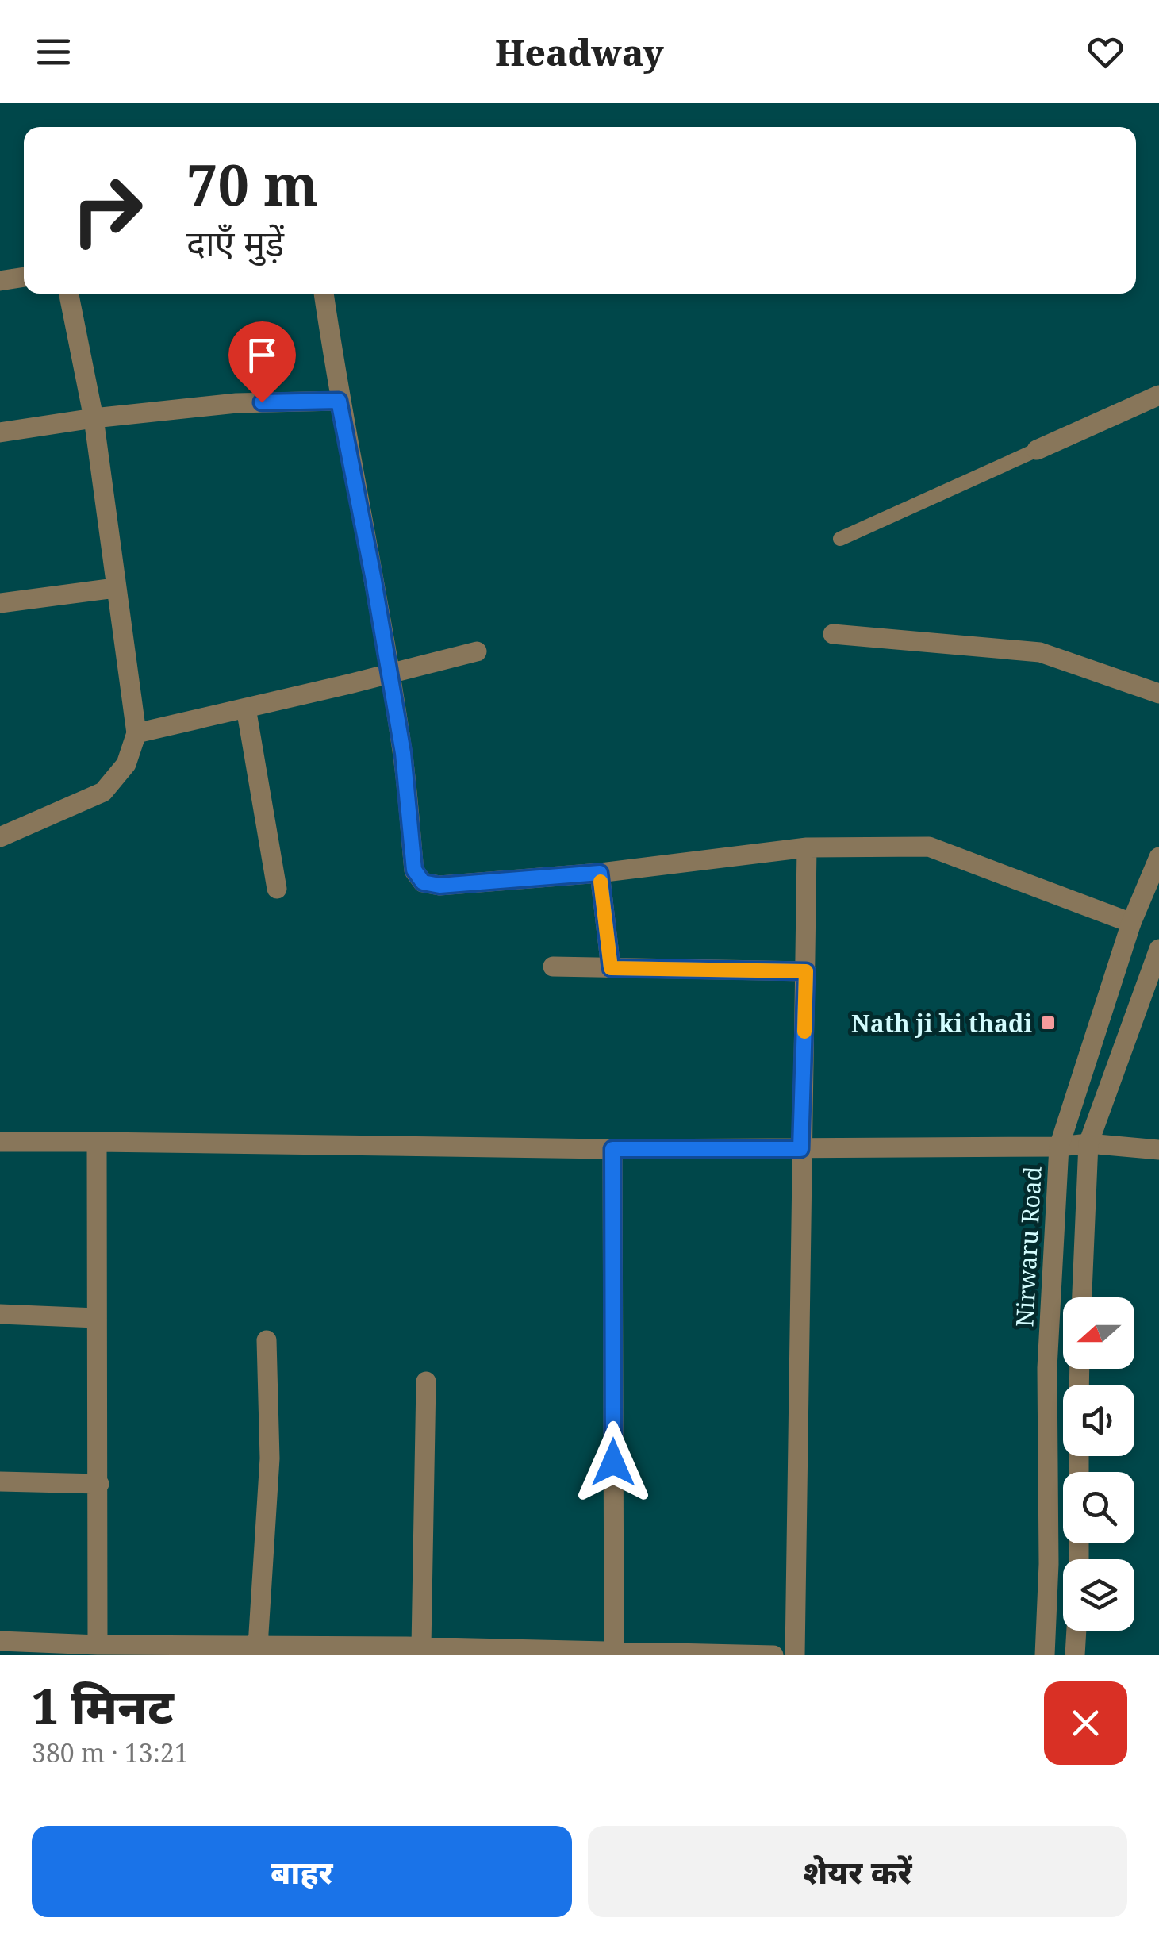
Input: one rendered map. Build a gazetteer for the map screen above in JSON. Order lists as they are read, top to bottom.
{
  "streets": {
    "street": ["Nirwaru Road"]
  },
  "places": {
    "transit": ["Nath ji ki thadi"]
  },
  "north": "left",
  "page": {
    "header": "Headway",
    "turn": ["70 m", "दाएँ मुड़ें"],
    "heading": ["1 मिनट", "380 m · 13:21"],
    "buttons": ["बाहर", "शेयर करें"]
  }
}
